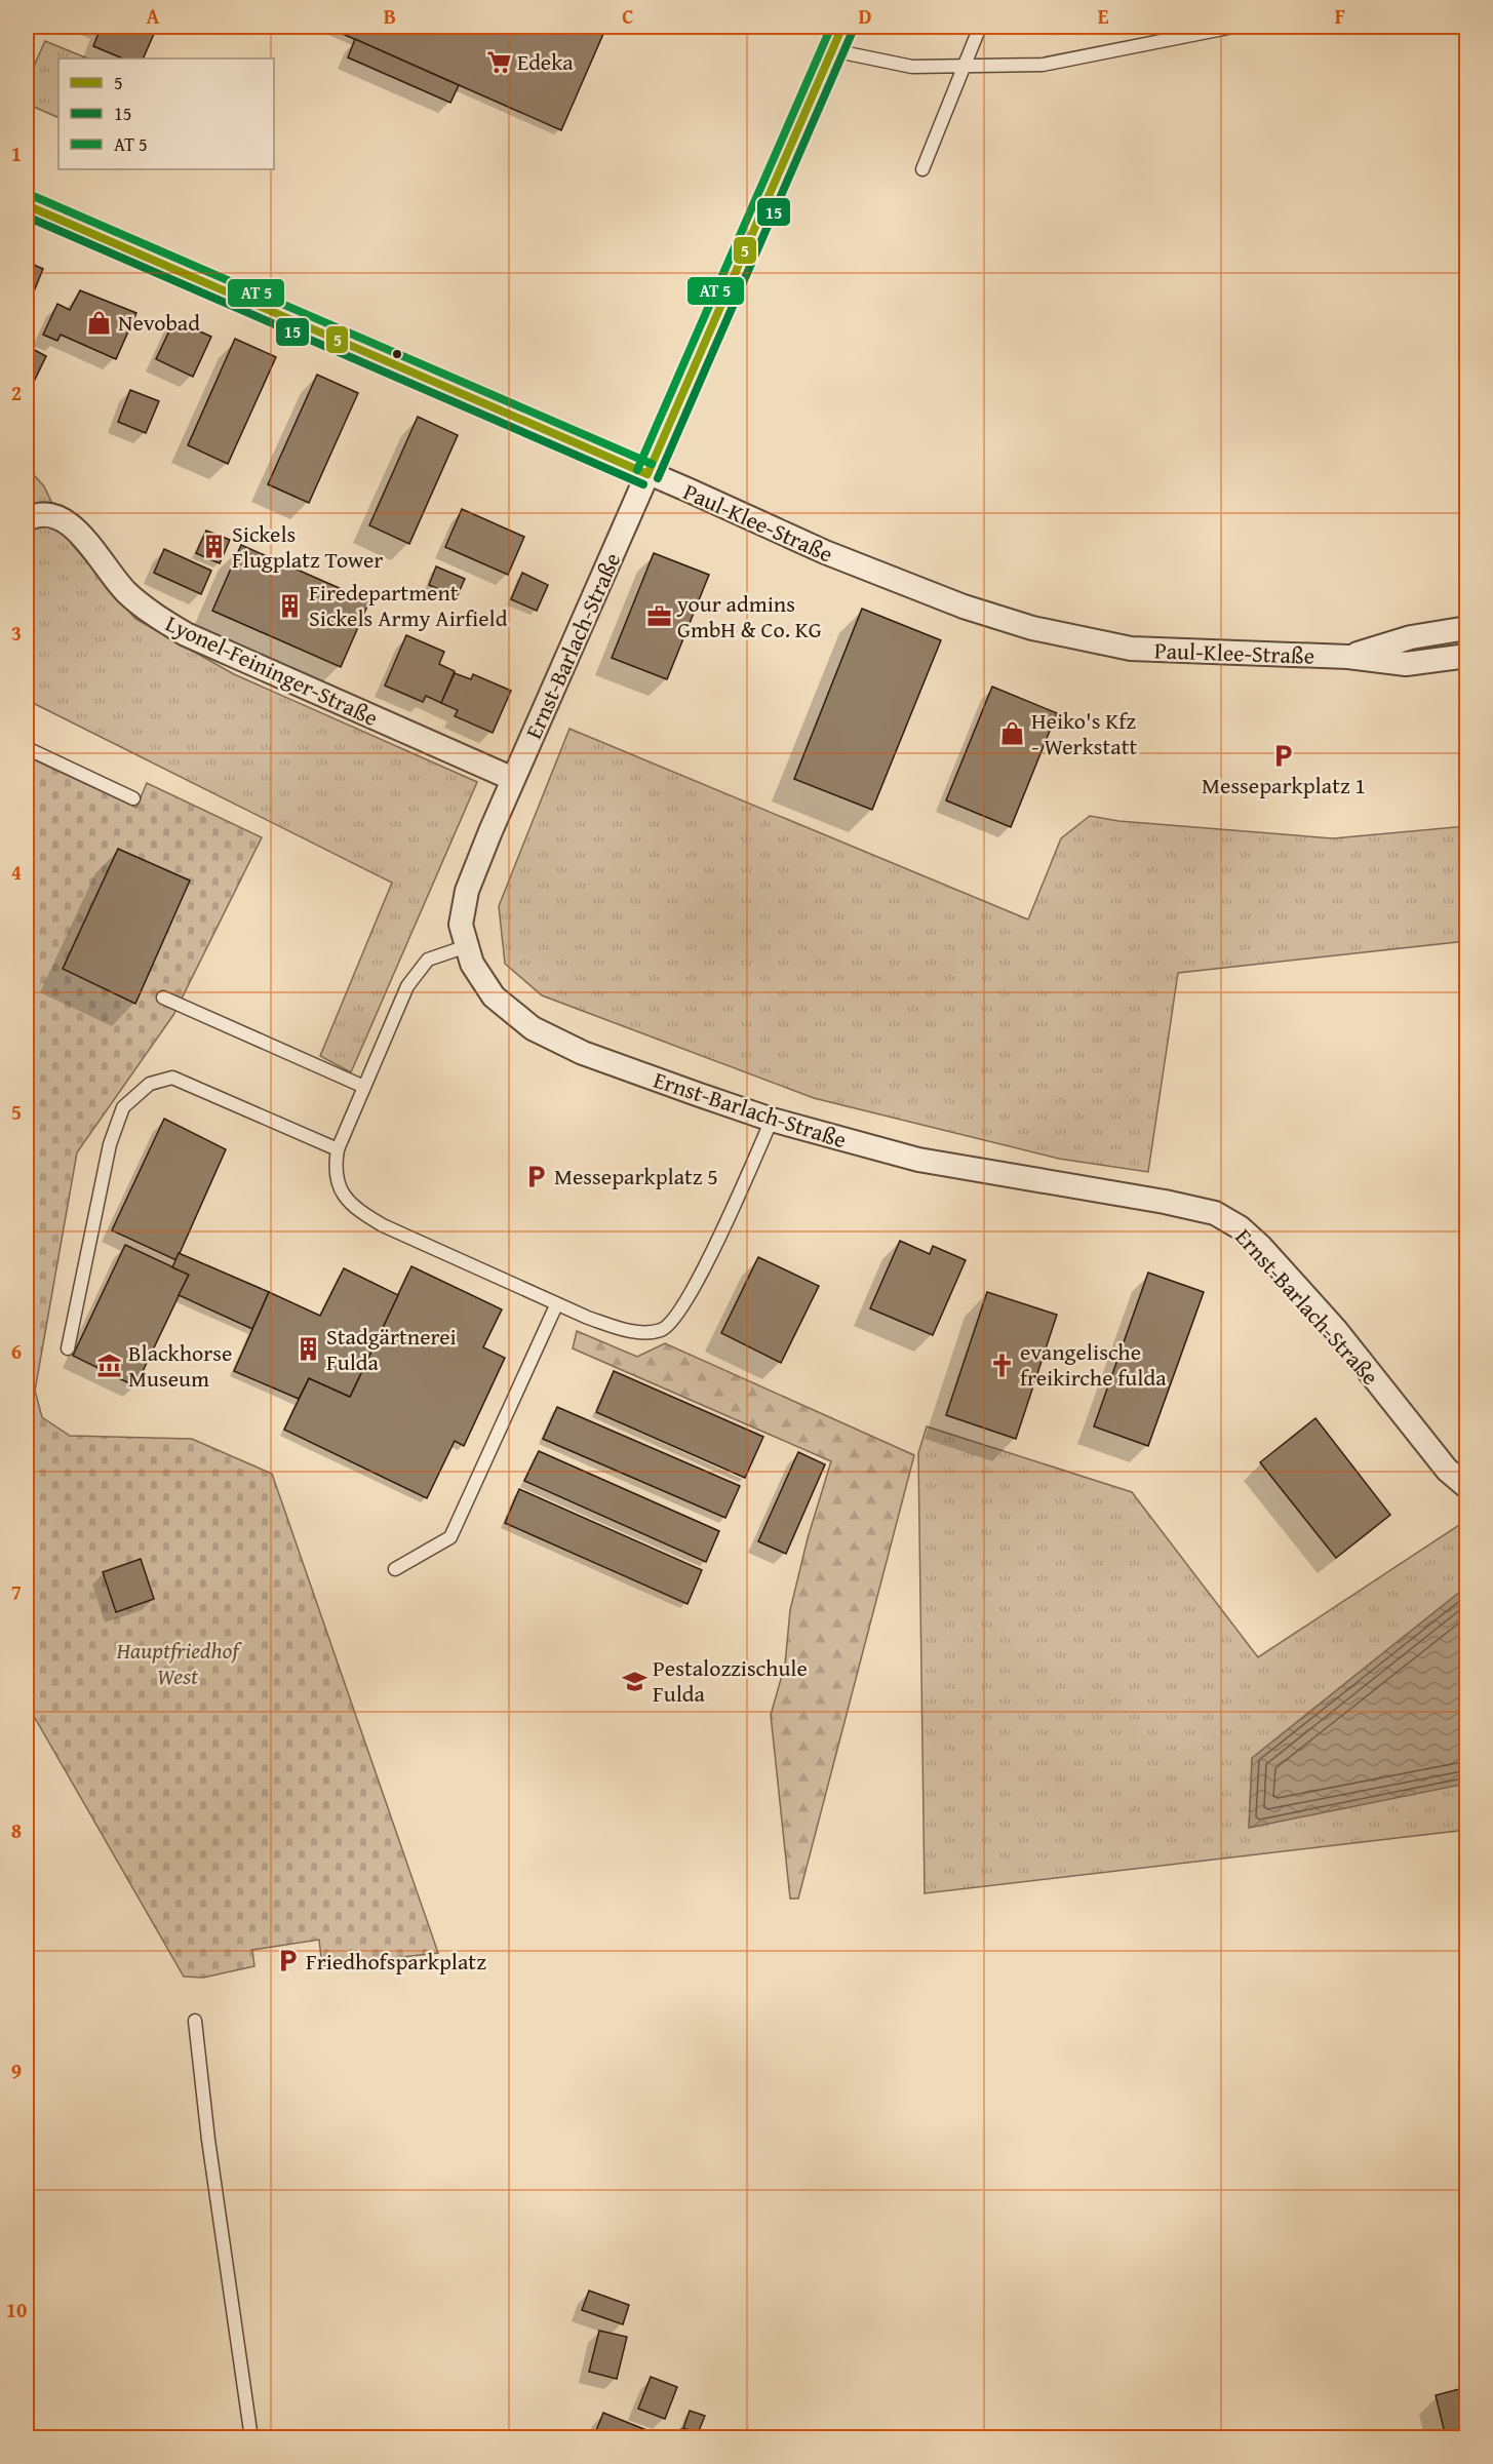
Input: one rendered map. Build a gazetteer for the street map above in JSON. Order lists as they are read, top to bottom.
{
  "streets": {
    "street": ["Paul-Klee-Straße", "Ernst-Barlach-Straße", "Lyonel-Feininger-Straße"]
  },
  "crossings": [
    ["Paul-Klee-Straße", "Ernst-Barlach-Straße"],
    ["Ernst-Barlach-Straße", "Lyonel-Feininger-Straße"]
  ],
  "parks": ["Hauptfriedhof West"],
  "places": {
    "supermarket": ["Edeka"],
    "shop": ["Nevobad", "Heiko's Kfz - Werkstatt"],
    "building": ["Sickels Flugplatz Tower", "Firedepartment Sickels Army Airfield", "Stadgärtnerei Fulda"],
    "office": ["your admins GmbH & Co. KG"],
    "parking": ["Messeparkplatz 1", "Messeparkplatz 5", "Friedhofsparkplatz"],
    "church": ["evangelische freikirche fulda"],
    "museum": ["Blackhorse Museum"],
    "school or university": ["Pestalozzischule Fulda"]
  },
  "lines": ["transit line 5", "transit line 15"],
  "legend": ["5", "15", "AT 5"],
  "grid": {
    "columns": [
      "A",
      "B",
      "C",
      "D",
      "E",
      "F"
    ],
    "rows": [
      "1",
      "2",
      "3",
      "4",
      "5",
      "6",
      "7",
      "8",
      "9",
      "10"
    ]
  }
}
